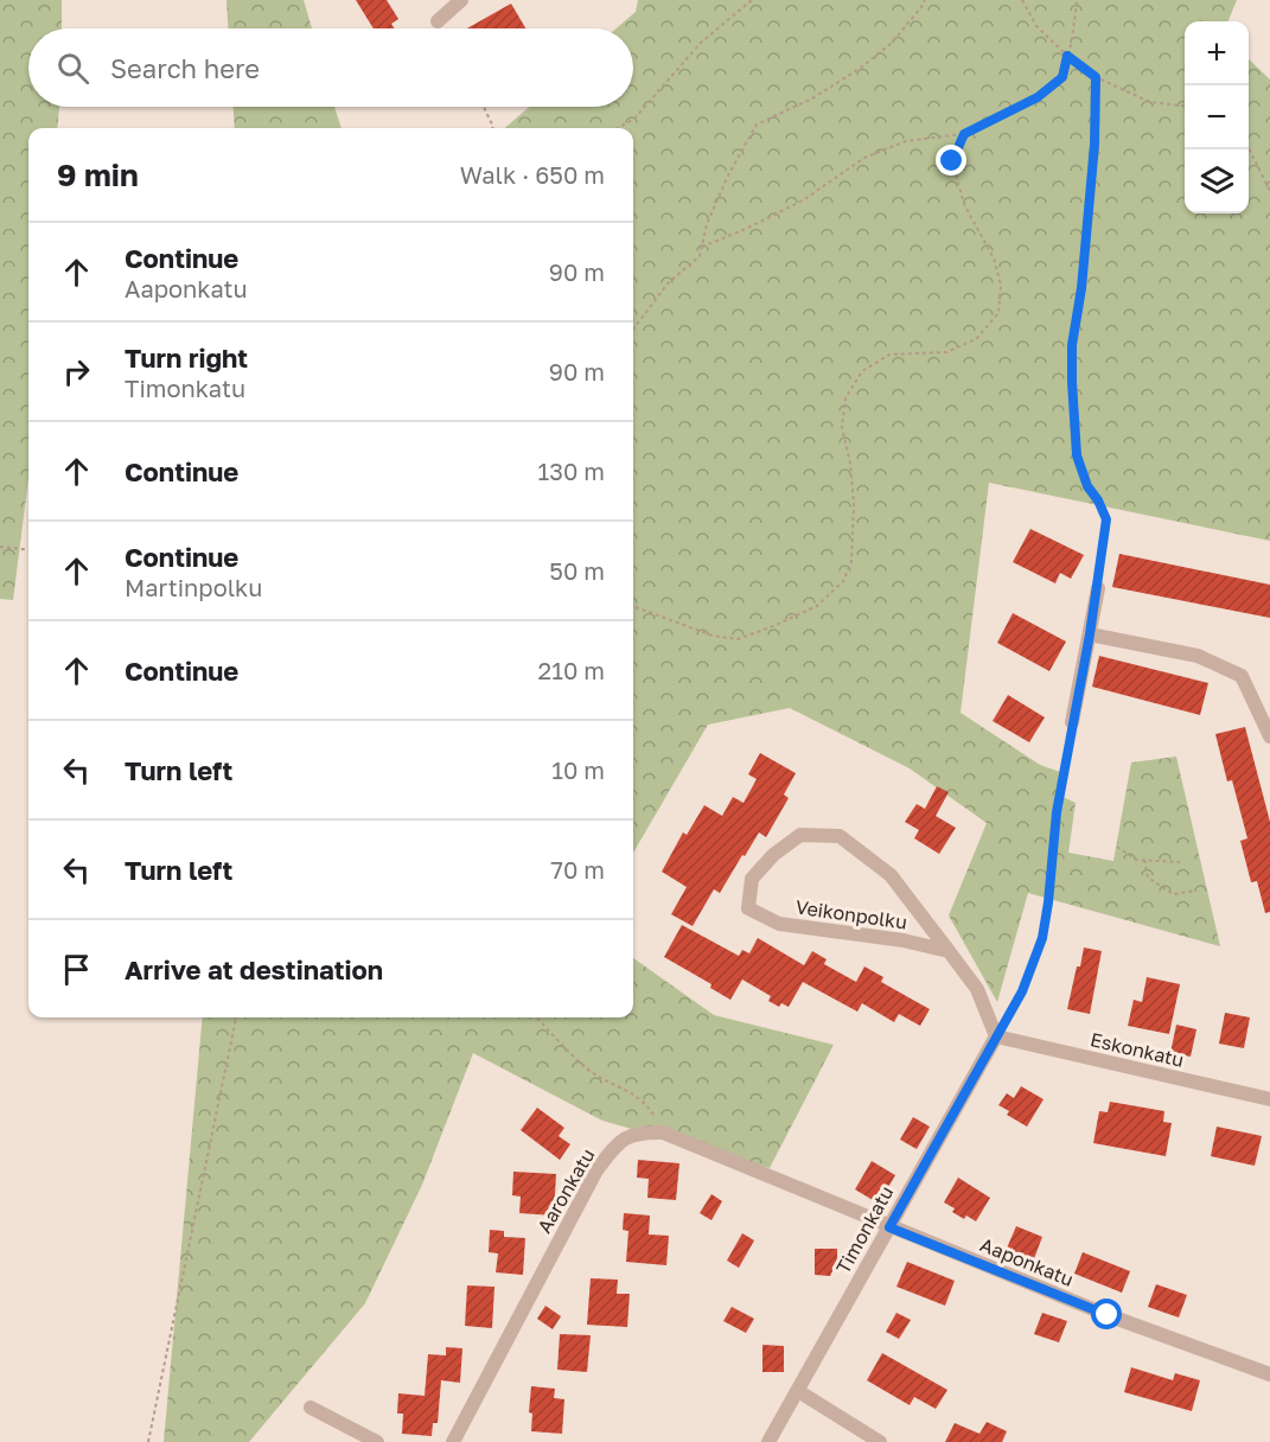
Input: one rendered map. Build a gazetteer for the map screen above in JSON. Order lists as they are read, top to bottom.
{
  "streets": {
    "street": [
      "Veikonpolku",
      "Eskonkatu",
      "Aaronkatu",
      "Timonkatu",
      "Aaponkatu"
    ]
  },
  "crossings": [
    ["Veikonpolku", "Eskonkatu"],
    ["Veikonpolku", "Timonkatu"],
    ["Eskonkatu", "Timonkatu"],
    ["Aaronkatu", "Timonkatu"],
    ["Aaronkatu", "Aaponkatu"],
    ["Timonkatu", "Aaponkatu"]
  ],
  "page": {
    "map_buttons": ["+", "−"],
    "search": "Search here",
    "heading": ["9 min", "Walk · 650 m"],
    "list": [
      ["Continue", "Aaponkatu", "90 m"],
      ["Turn right", "Timonkatu", "90 m"],
      ["Continue", "130 m"],
      ["Continue", "Martinpolku", "50 m"],
      ["Continue", "210 m"],
      ["Turn left", "10 m"],
      ["Turn left", "70 m"],
      "Arrive at destination"
    ]
  }
}
